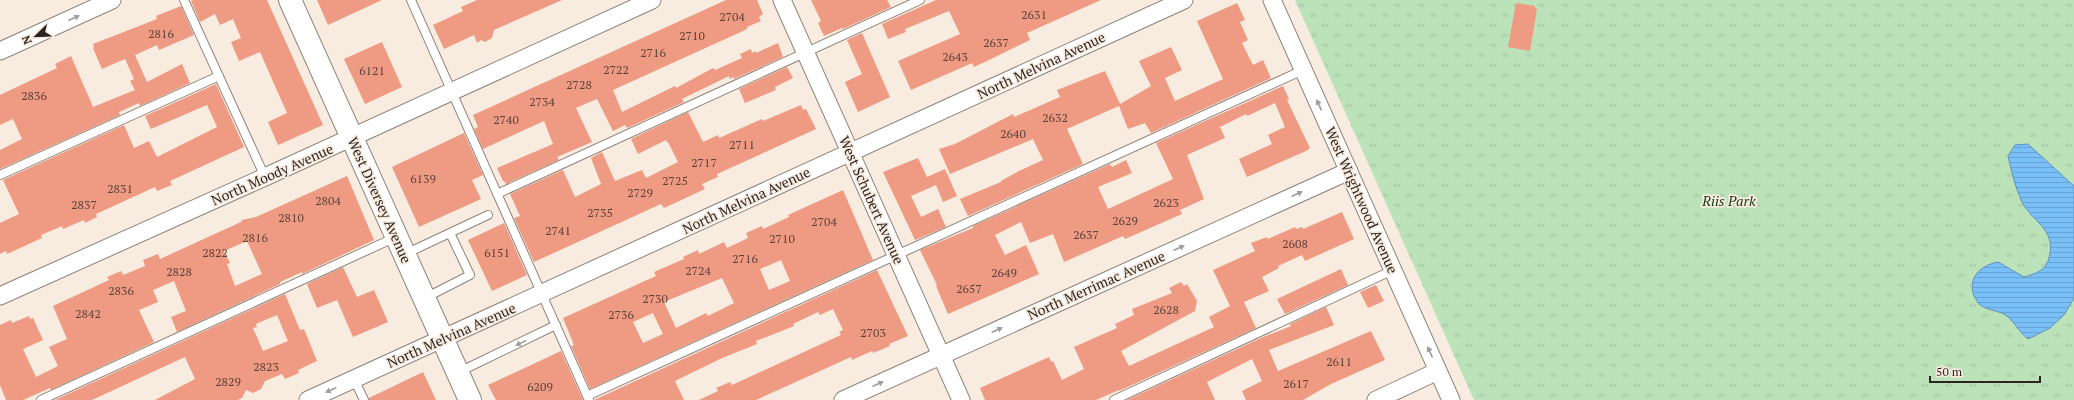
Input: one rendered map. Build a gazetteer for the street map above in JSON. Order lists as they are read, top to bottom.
{
  "streets": {
    "main road": ["West Diversey Avenue"],
    "street": [
      "North Melvina Avenue",
      "North Moody Avenue",
      "West Schubert Avenue",
      "West Wrightwood Avenue",
      "North Merrimac Avenue"
    ]
  },
  "crossings": [
    ["North Melvina Avenue", "West Diversey Avenue"],
    ["North Melvina Avenue", "West Schubert Avenue"],
    ["North Moody Avenue", "West Diversey Avenue"],
    ["West Schubert Avenue", "North Merrimac Avenue"],
    ["West Wrightwood Avenue", "North Merrimac Avenue"]
  ],
  "one_way": ["West Wrightwood Avenue", "North Merrimac Avenue"],
  "parks": ["Riis Park"],
  "house_numbers": [
    "2631",
    "2704",
    "2816",
    "2710",
    "2637",
    "2716",
    "2643",
    "2722",
    "6121",
    "2728",
    "2836",
    "2734",
    "2632",
    "2740",
    "2640",
    "2711",
    "2717",
    "6139",
    "2725",
    "2831",
    "2729",
    "2804",
    "2623",
    "2837",
    "2735",
    "2810",
    "2629",
    "2704",
    "2741",
    "2637",
    "2816",
    "2710",
    "2608",
    "2822",
    "6151",
    "2716",
    "2724",
    "2828",
    "2649",
    "2657",
    "2836",
    "2730",
    "2628",
    "2842",
    "2736",
    "2703",
    "2611",
    "2823",
    "2829",
    "2617",
    "6209"
  ],
  "scale_bar": "50 m",
  "north": "bottom left"
}
